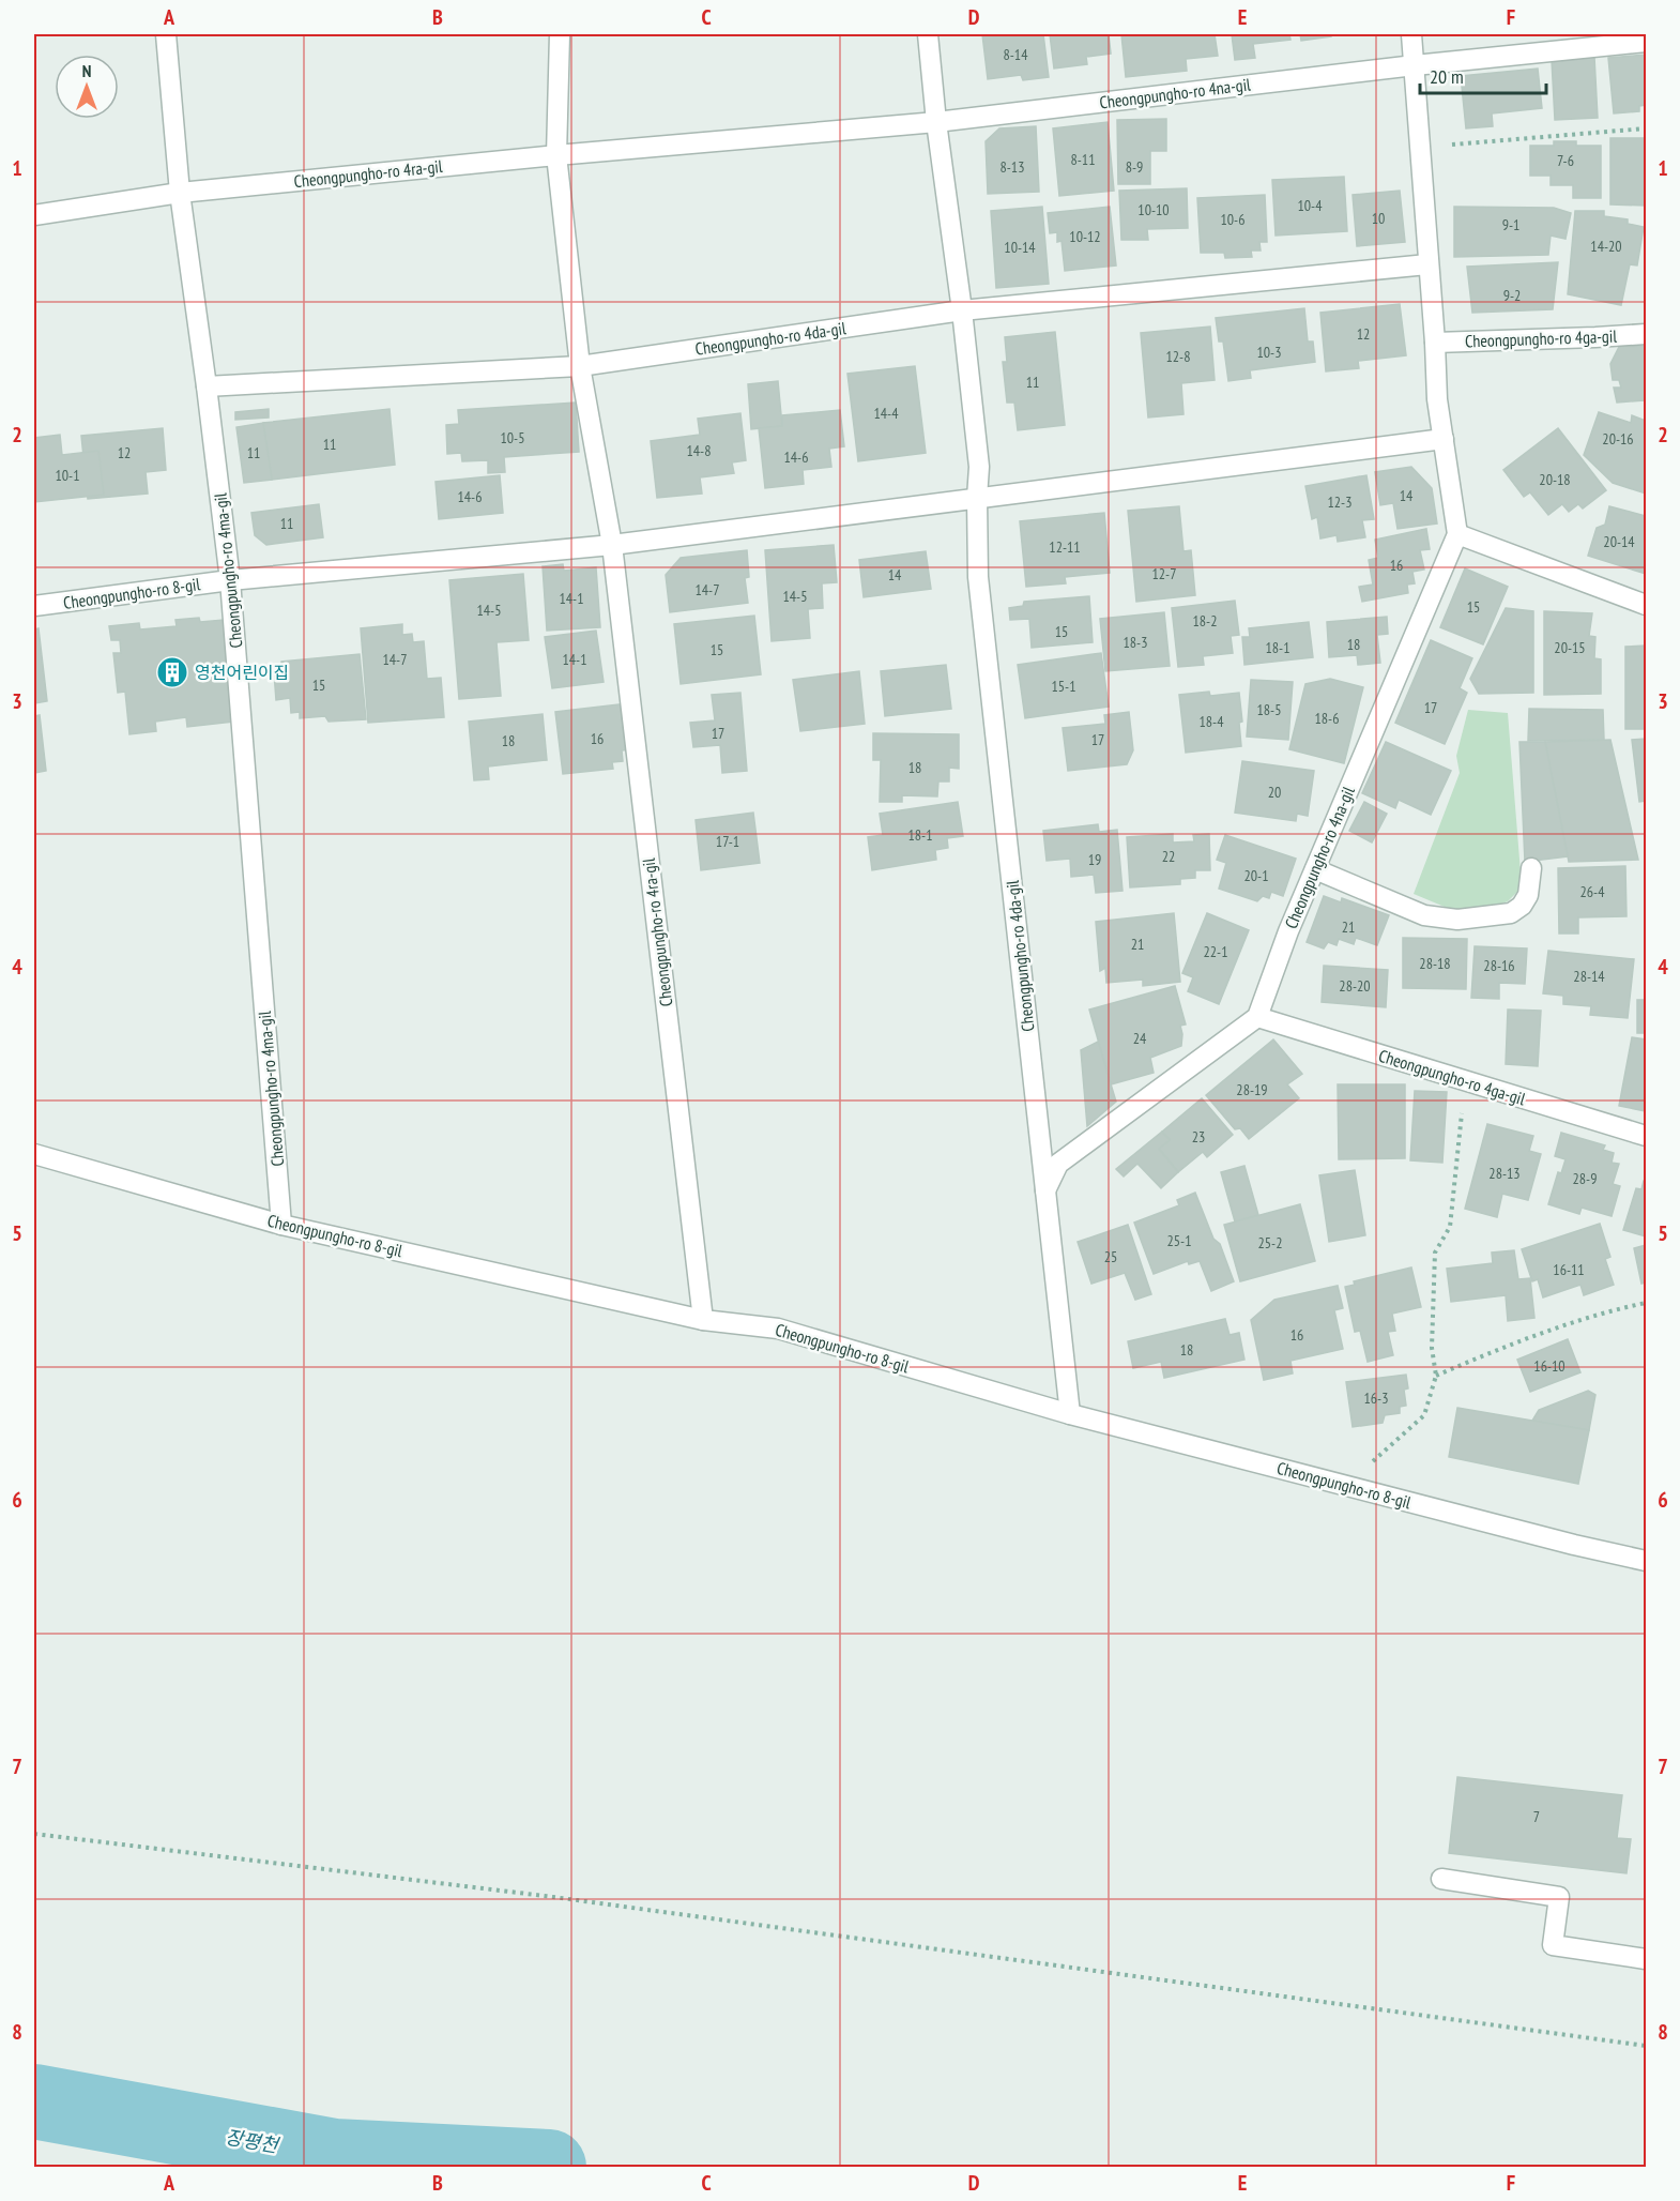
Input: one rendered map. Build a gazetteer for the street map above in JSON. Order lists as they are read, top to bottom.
{
  "streets": {
    "street": [
      "Cheongpungho-ro 4na-gil",
      "Cheongpungho-ro 4ra-gil",
      "Cheongpungho-ro 4da-gil",
      "Cheongpungho-ro 4ga-gil",
      "Cheongpungho-ro 4ma-gil",
      "Cheongpungho-ro 8-gil"
    ]
  },
  "crossings": [
    ["Cheongpungho-ro 4na-gil", "Cheongpungho-ro 4da-gil"],
    ["Cheongpungho-ro 4na-gil", "Cheongpungho-ro 4ga-gil"],
    ["Cheongpungho-ro 4ra-gil", "Cheongpungho-ro 4da-gil"],
    ["Cheongpungho-ro 4ra-gil", "Cheongpungho-ro 4ma-gil"],
    ["Cheongpungho-ro 4ra-gil", "Cheongpungho-ro 8-gil"],
    ["Cheongpungho-ro 4da-gil", "Cheongpungho-ro 8-gil"],
    ["Cheongpungho-ro 4ma-gil", "Cheongpungho-ro 8-gil"]
  ],
  "water": ["장평천"],
  "places": {
    "building": ["영천어린이집"]
  },
  "house_numbers": [
    "8-14",
    "8-11",
    "7-6",
    "8-13",
    "8-9",
    "10-4",
    "10-10",
    "10",
    "10-6",
    "9-1",
    "10-12",
    "14-20",
    "10-14",
    "9-2",
    "12",
    "10-3",
    "12-8",
    "11",
    "14-4",
    "10-5",
    "20-16",
    "11",
    "14-8",
    "12",
    "11",
    "14-6",
    "10-1",
    "20-18",
    "14",
    "14-6",
    "12-3",
    "11",
    "20-14",
    "12-11",
    "16",
    "12-7",
    "14",
    "14-7",
    "14-5",
    "14-1",
    "15",
    "14-5",
    "18-2",
    "15",
    "18-3",
    "18",
    "18-1",
    "20-15",
    "15",
    "14-7",
    "14-1",
    "15",
    "15-1",
    "17",
    "18-5",
    "18-6",
    "18-4",
    "17",
    "16",
    "17",
    "18",
    "18",
    "20",
    "18-1",
    "17-1",
    "22",
    "19",
    "20-1",
    "26-4",
    "21",
    "21",
    "22-1",
    "28-18",
    "28-16",
    "28-14",
    "28-20",
    "24",
    "28-19",
    "23",
    "28-13",
    "28-9",
    "25-1",
    "25-2",
    "25",
    "16-11",
    "16",
    "18",
    "16-10",
    "16-3",
    "7"
  ],
  "scale_bar": "20 m",
  "north": "top",
  "grid": {
    "columns": [
      "A",
      "B",
      "C",
      "D",
      "E",
      "F"
    ],
    "rows": [
      "1",
      "2",
      "3",
      "4",
      "5",
      "6",
      "7",
      "8"
    ]
  }
}
